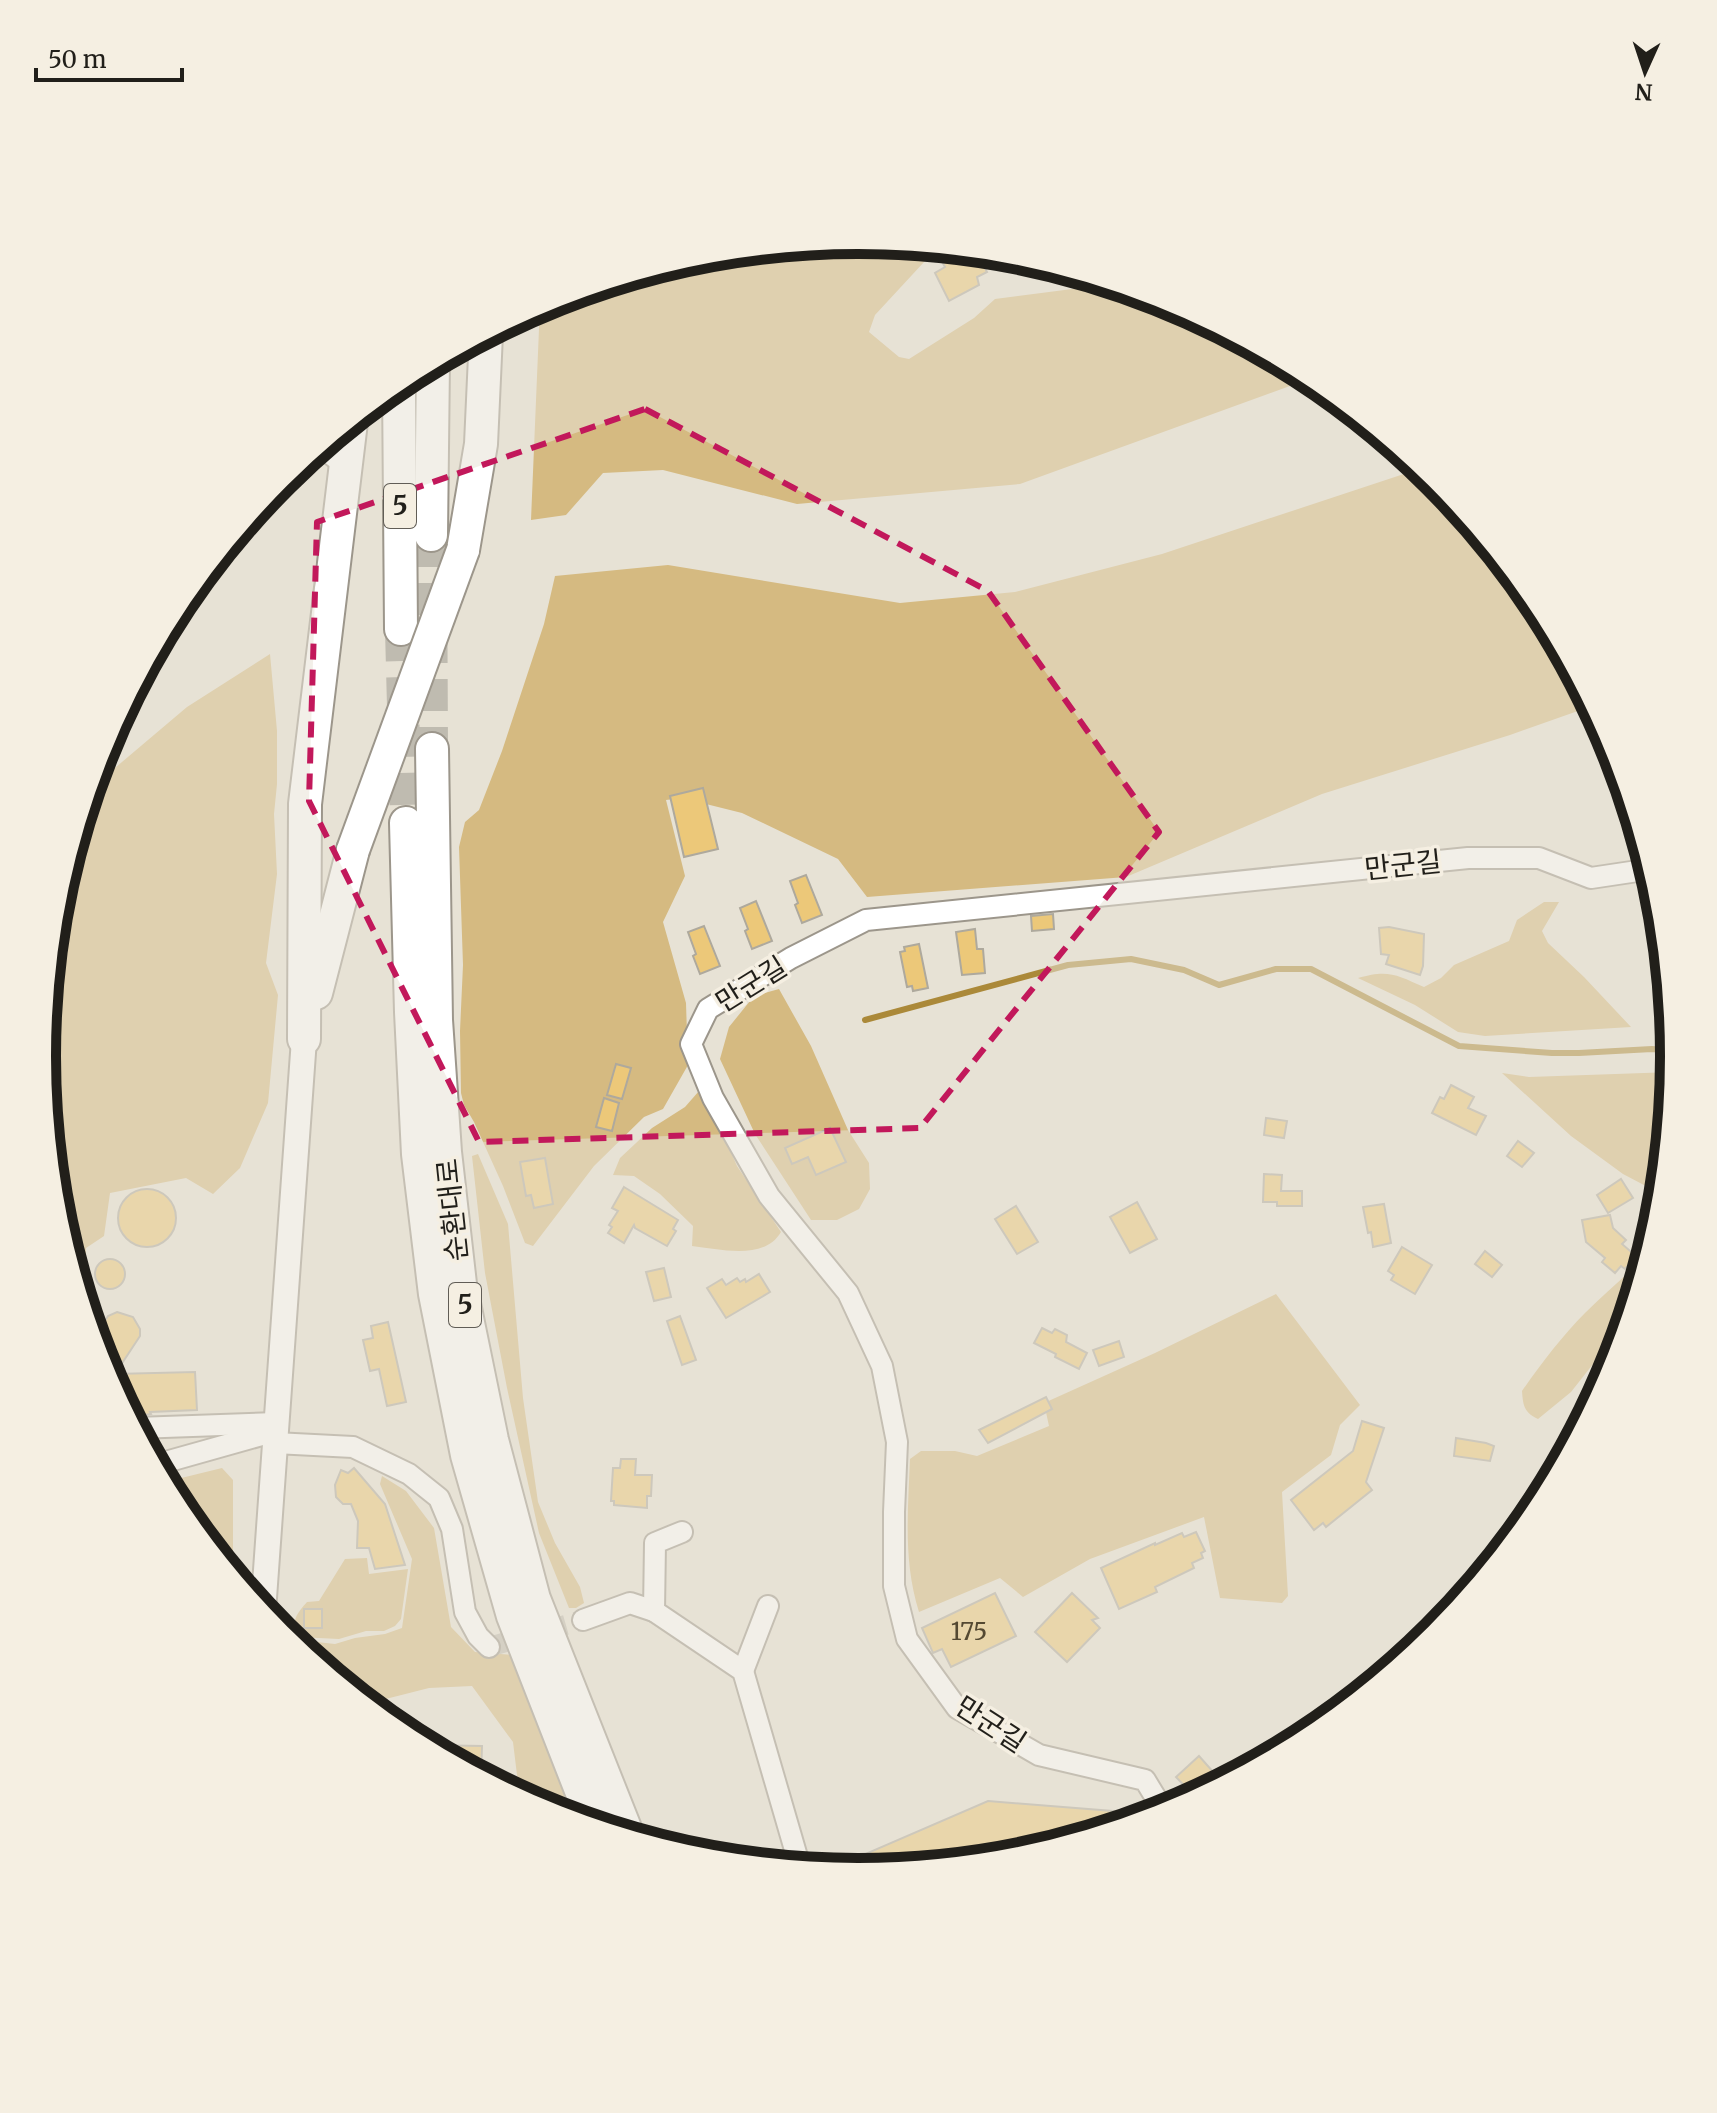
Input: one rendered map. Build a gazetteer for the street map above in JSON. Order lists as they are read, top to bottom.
{
  "streets": {
    "highway": ["5", "순환대로"],
    "street": ["만군길"]
  },
  "house_numbers": ["175"],
  "scale_bar": "50 m",
  "north": "bottom"
}
